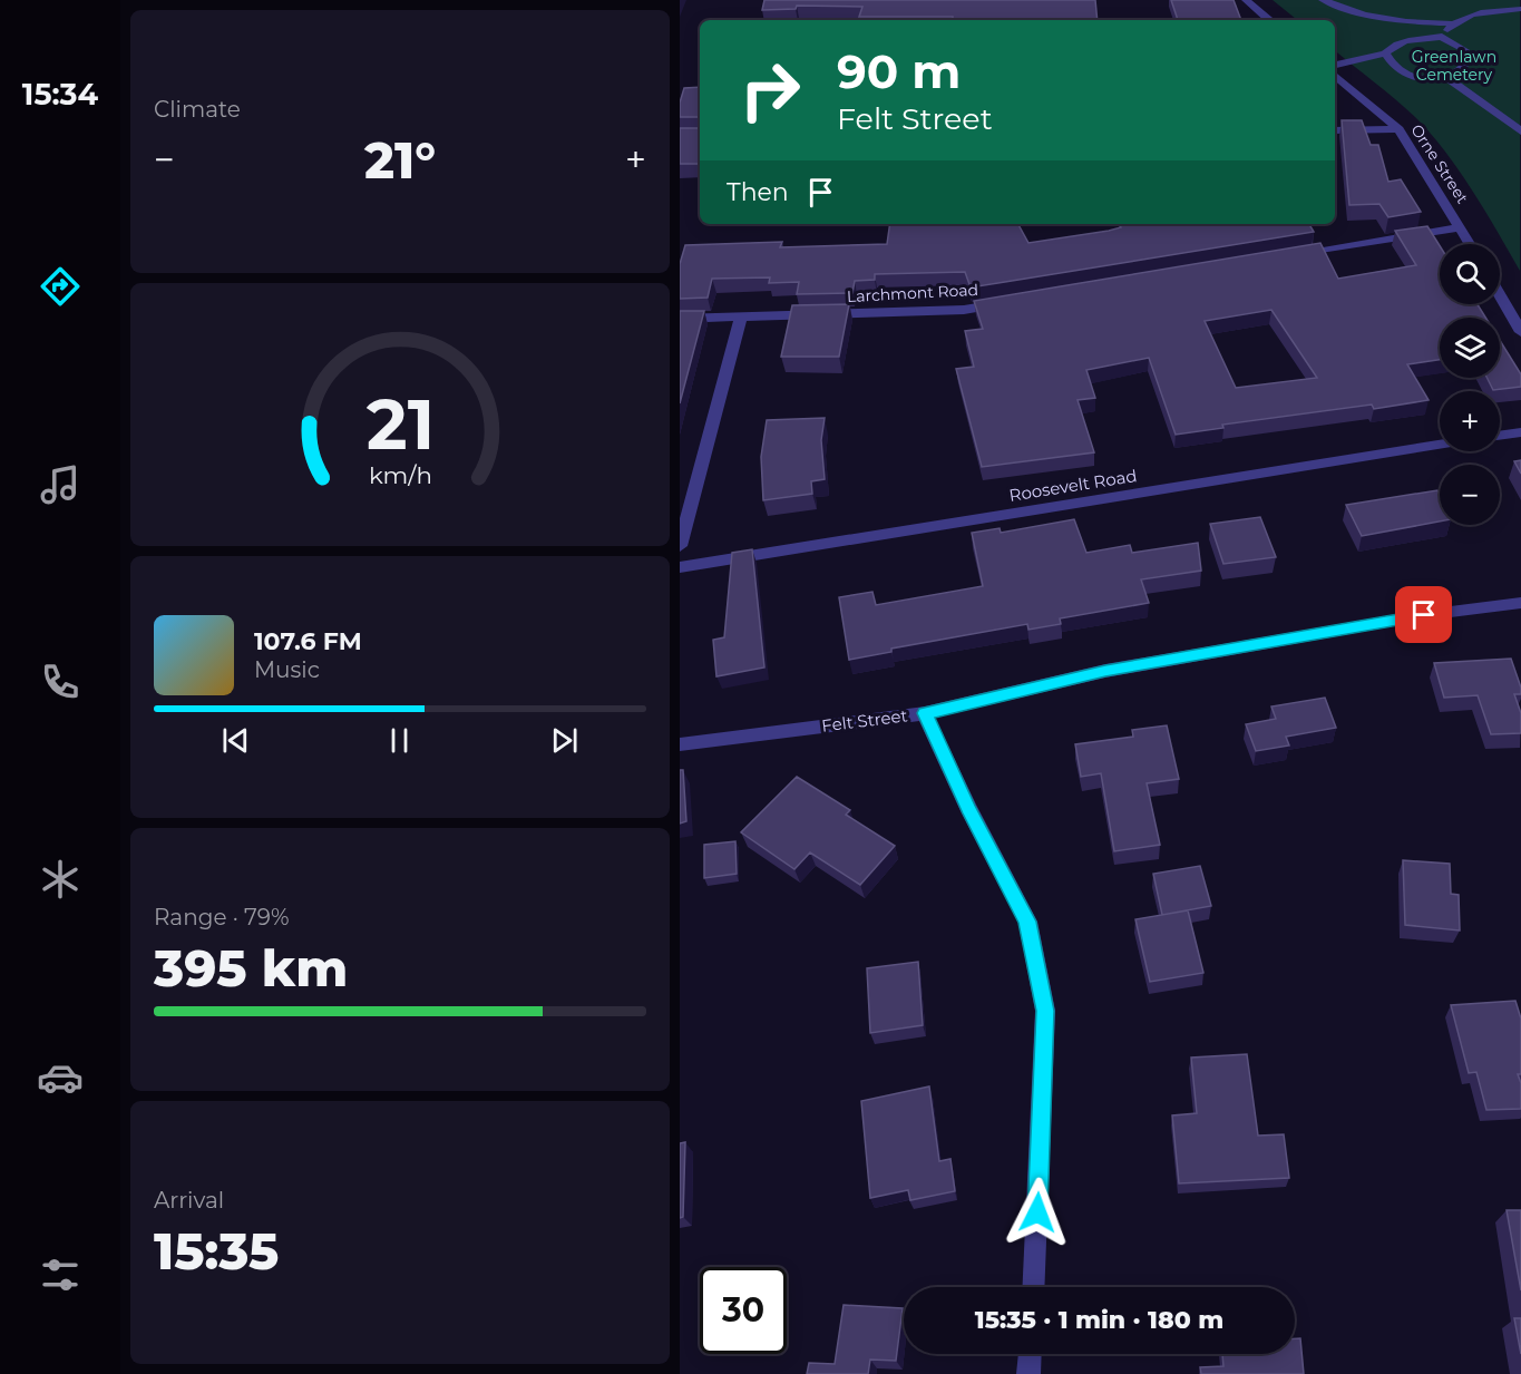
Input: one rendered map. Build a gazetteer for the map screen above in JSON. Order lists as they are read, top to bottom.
{
  "streets": {
    "street": [
      "Orne Street",
      "Larchmont Road",
      "Roosevelt Road",
      "Felt Street"
    ]
  },
  "parks": ["Greenlawn Cemetery"],
  "page": {
    "tabs": "15:34",
    "tile": [
      "Climate",
      ["Range · 79%", "395 km"],
      ["Arrival", "15:35"]
    ],
    "turn": ["90 m", "Felt Street"],
    "heat": ["−", "21°", "+"],
    "then": "Then",
    "map_buttons": ["+", "−"],
    "song": ["107.6 FM", "Music"],
    "limit": "30",
    "trip": "15:35 · 1 min · 180 m",
    "gauge": ["21", "km/h"]
  }
}
